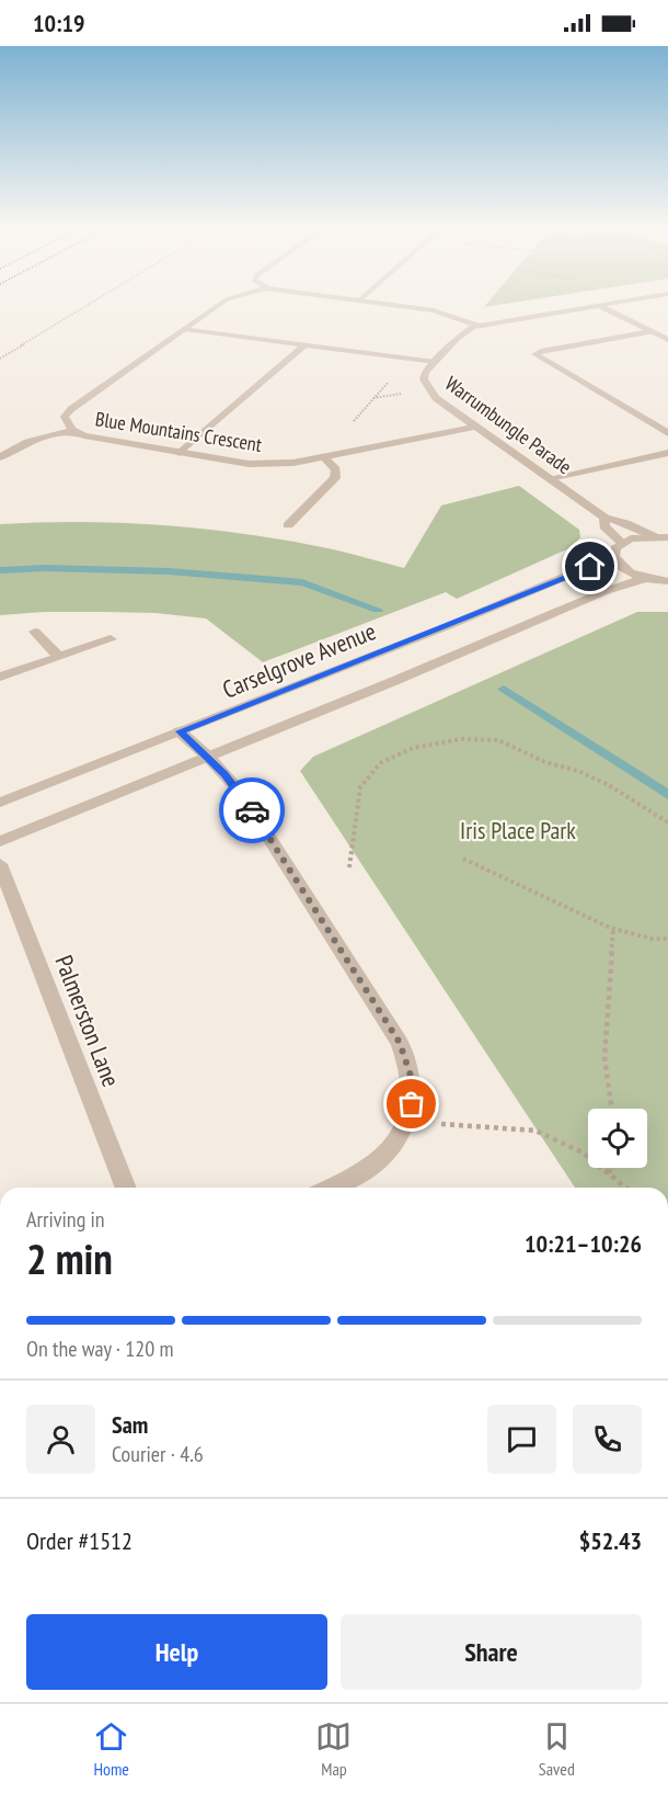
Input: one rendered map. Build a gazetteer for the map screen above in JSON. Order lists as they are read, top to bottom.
{
  "streets": {
    "street": [
      "Warrumbungle Parade",
      "Blue Mountains Crescent",
      "Carselgrove Avenue",
      "Palmerston Lane"
    ]
  },
  "crossings": [
    ["Warrumbungle Parade", "Blue Mountains Crescent"]
  ],
  "parks": ["Iris Place Park"],
  "page": {
    "status": "10:19",
    "heading": ["2 min", "Arriving in", "10:21–10:26"],
    "panel": [
      "Sam",
      "Courier · 4.6",
      "Order #1512",
      "$52.43"
    ],
    "bar": "On the way · 120 m",
    "buttons": ["Help", "Share"],
    "tabs": ["Home", "Map", "Saved"]
  }
}
